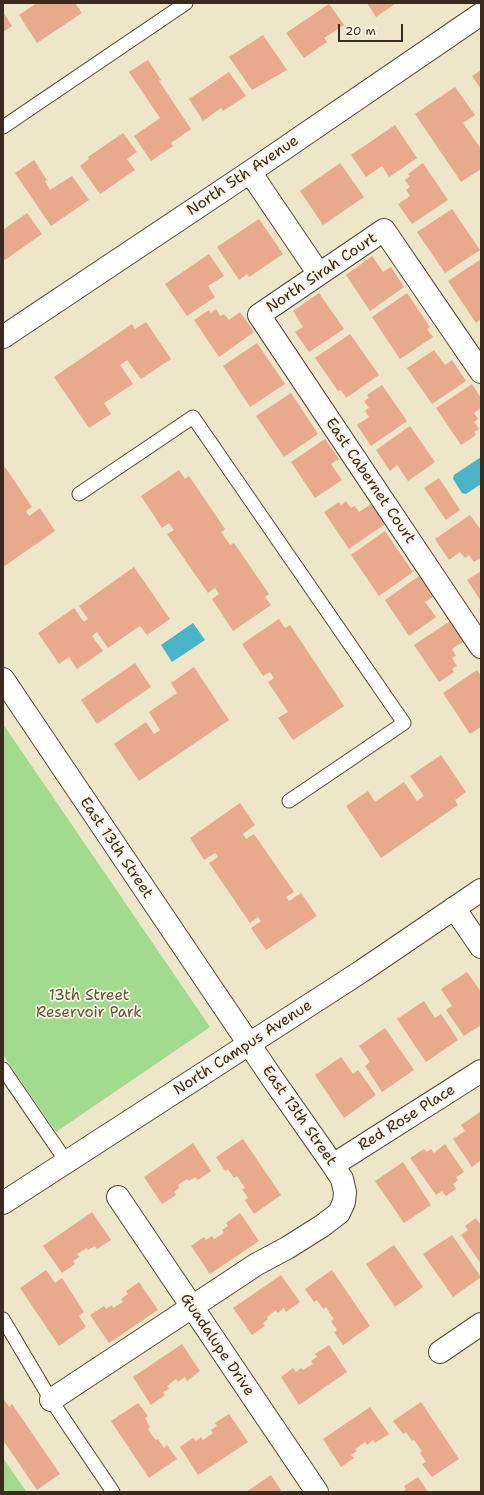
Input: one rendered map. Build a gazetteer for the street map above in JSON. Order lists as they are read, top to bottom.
{
  "streets": {
    "street": [
      "North 5th Avenue",
      "North Sirah Court",
      "East Cabernet Court",
      "East 13th Street",
      "North Campus Avenue",
      "Red Rose Place",
      "Guadalupe Drive"
    ]
  },
  "crossings": [
    ["North Sirah Court", "East Cabernet Court"],
    ["East 13th Street", "North Campus Avenue"],
    ["East 13th Street", "Red Rose Place"],
    ["East 13th Street", "Guadalupe Drive"]
  ],
  "parks": ["13th Street Reservoir Park"],
  "scale_bar": "20 m"
}
